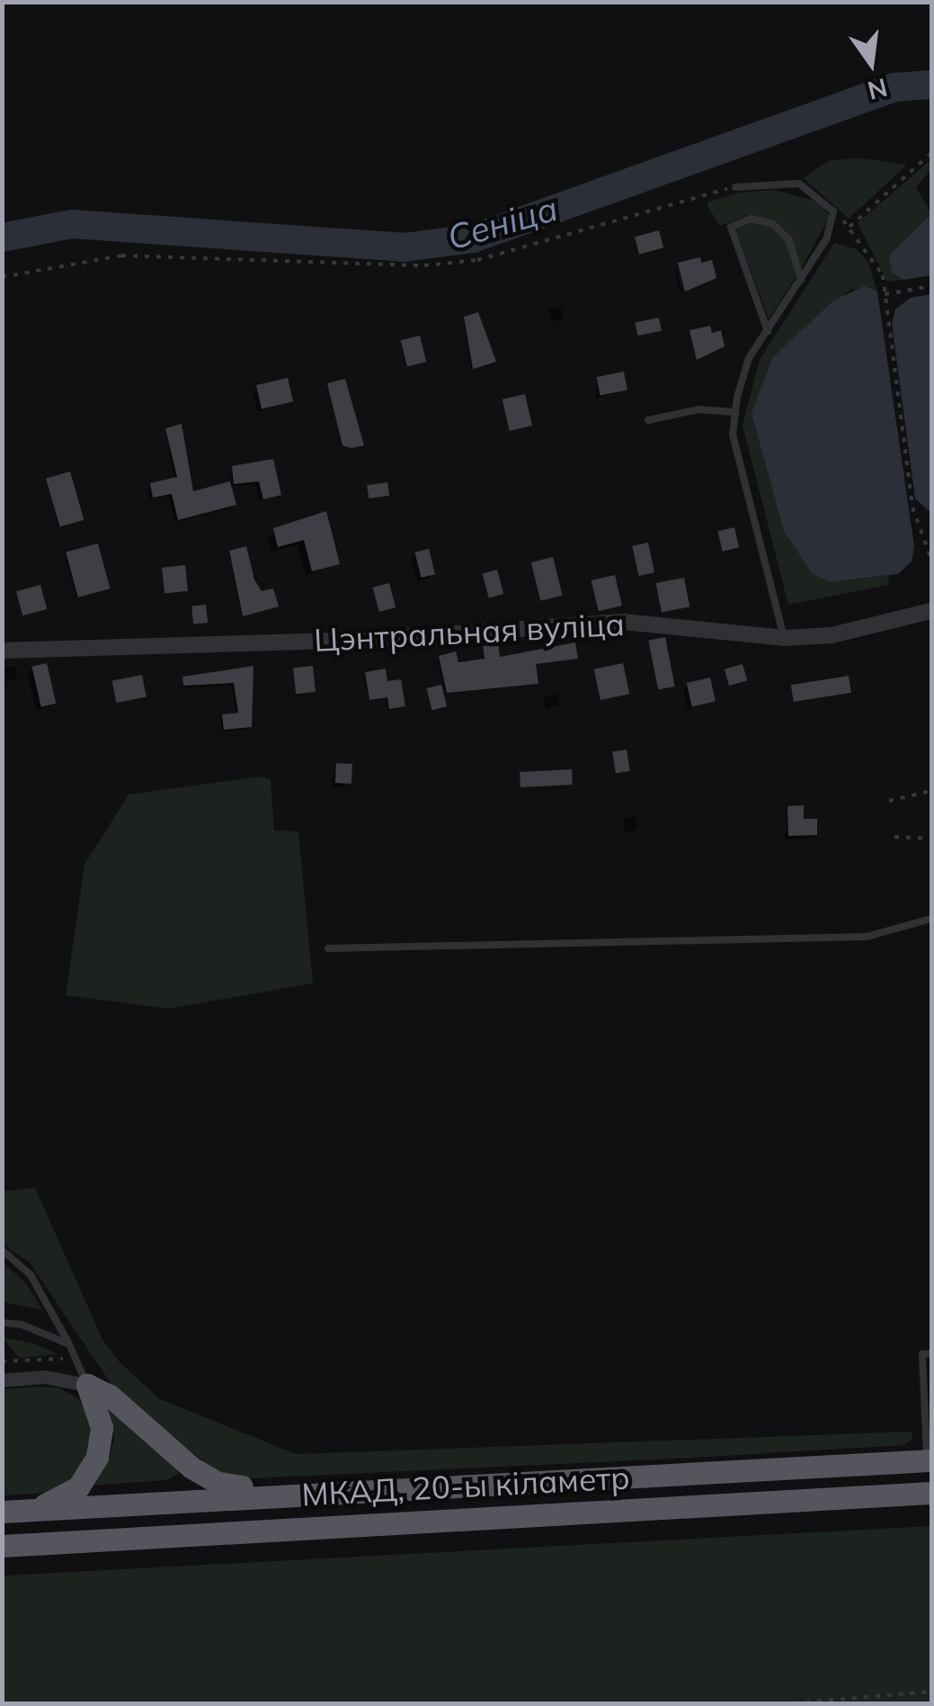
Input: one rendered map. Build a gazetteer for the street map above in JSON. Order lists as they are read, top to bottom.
{
  "streets": {
    "highway": ["МКАД, 20-ы кіламетр"],
    "street": ["Цэнтральная вуліца"]
  },
  "water": ["Сеніца"],
  "north": "bottom"
}
